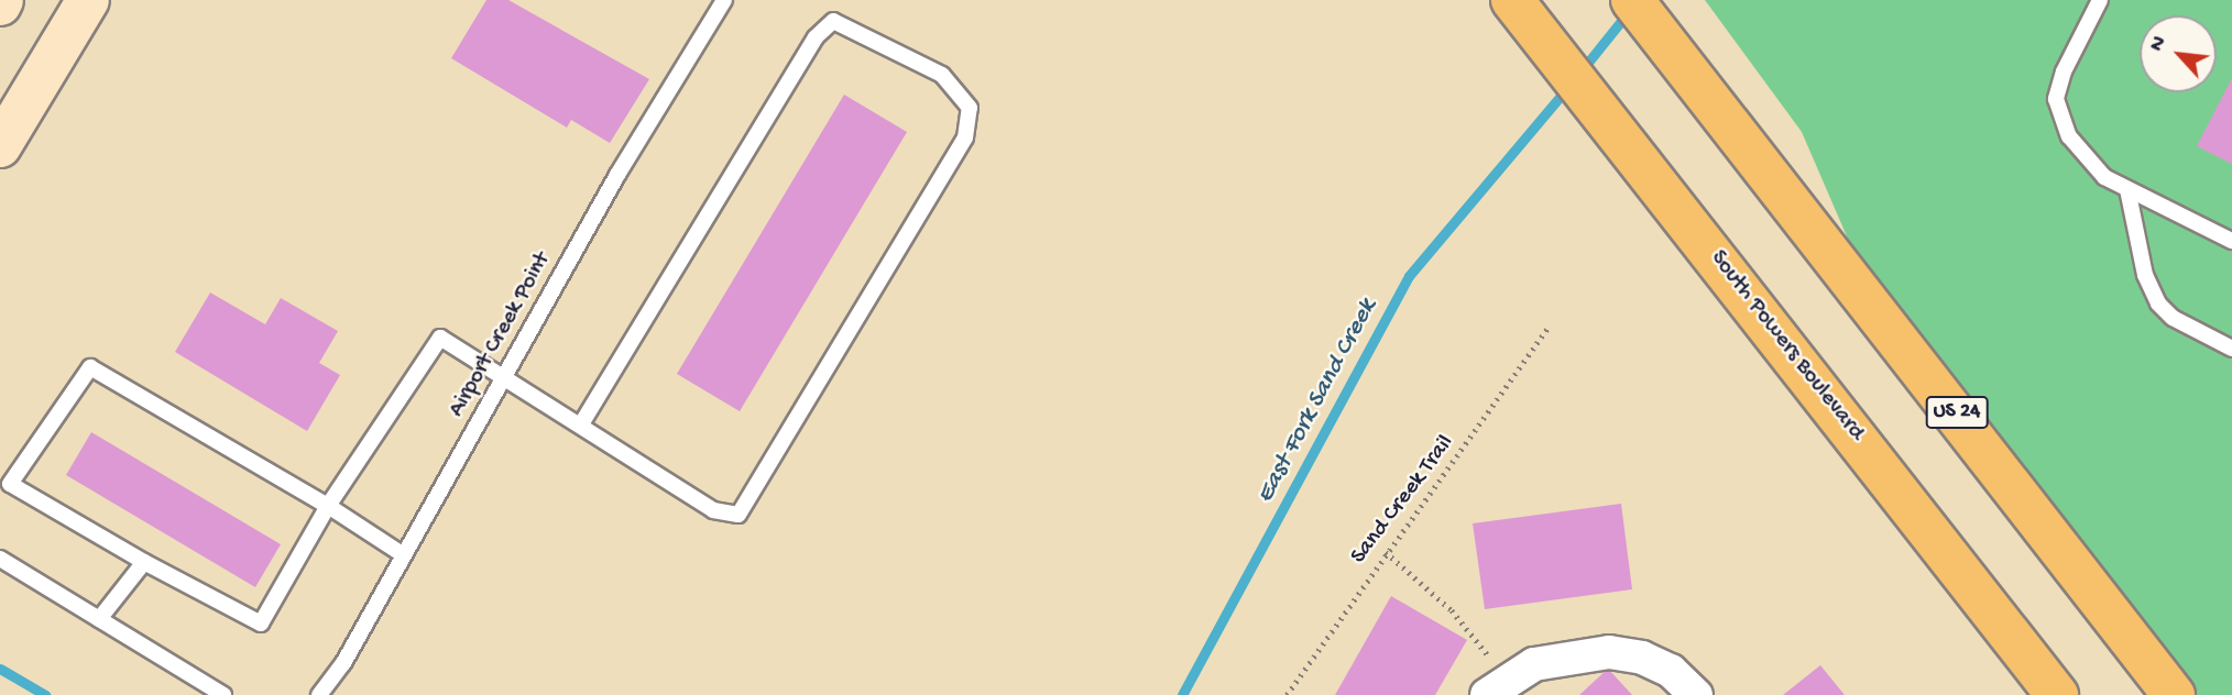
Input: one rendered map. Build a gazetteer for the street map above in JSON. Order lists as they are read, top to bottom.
{
  "streets": {
    "highway": ["South Powers Boulevard", "US 24"],
    "lane": ["Airport Creek Point"],
    "path": ["Sand Creek Trail"]
  },
  "water": ["East Fork Sand Creek"],
  "north": "top left"
}
